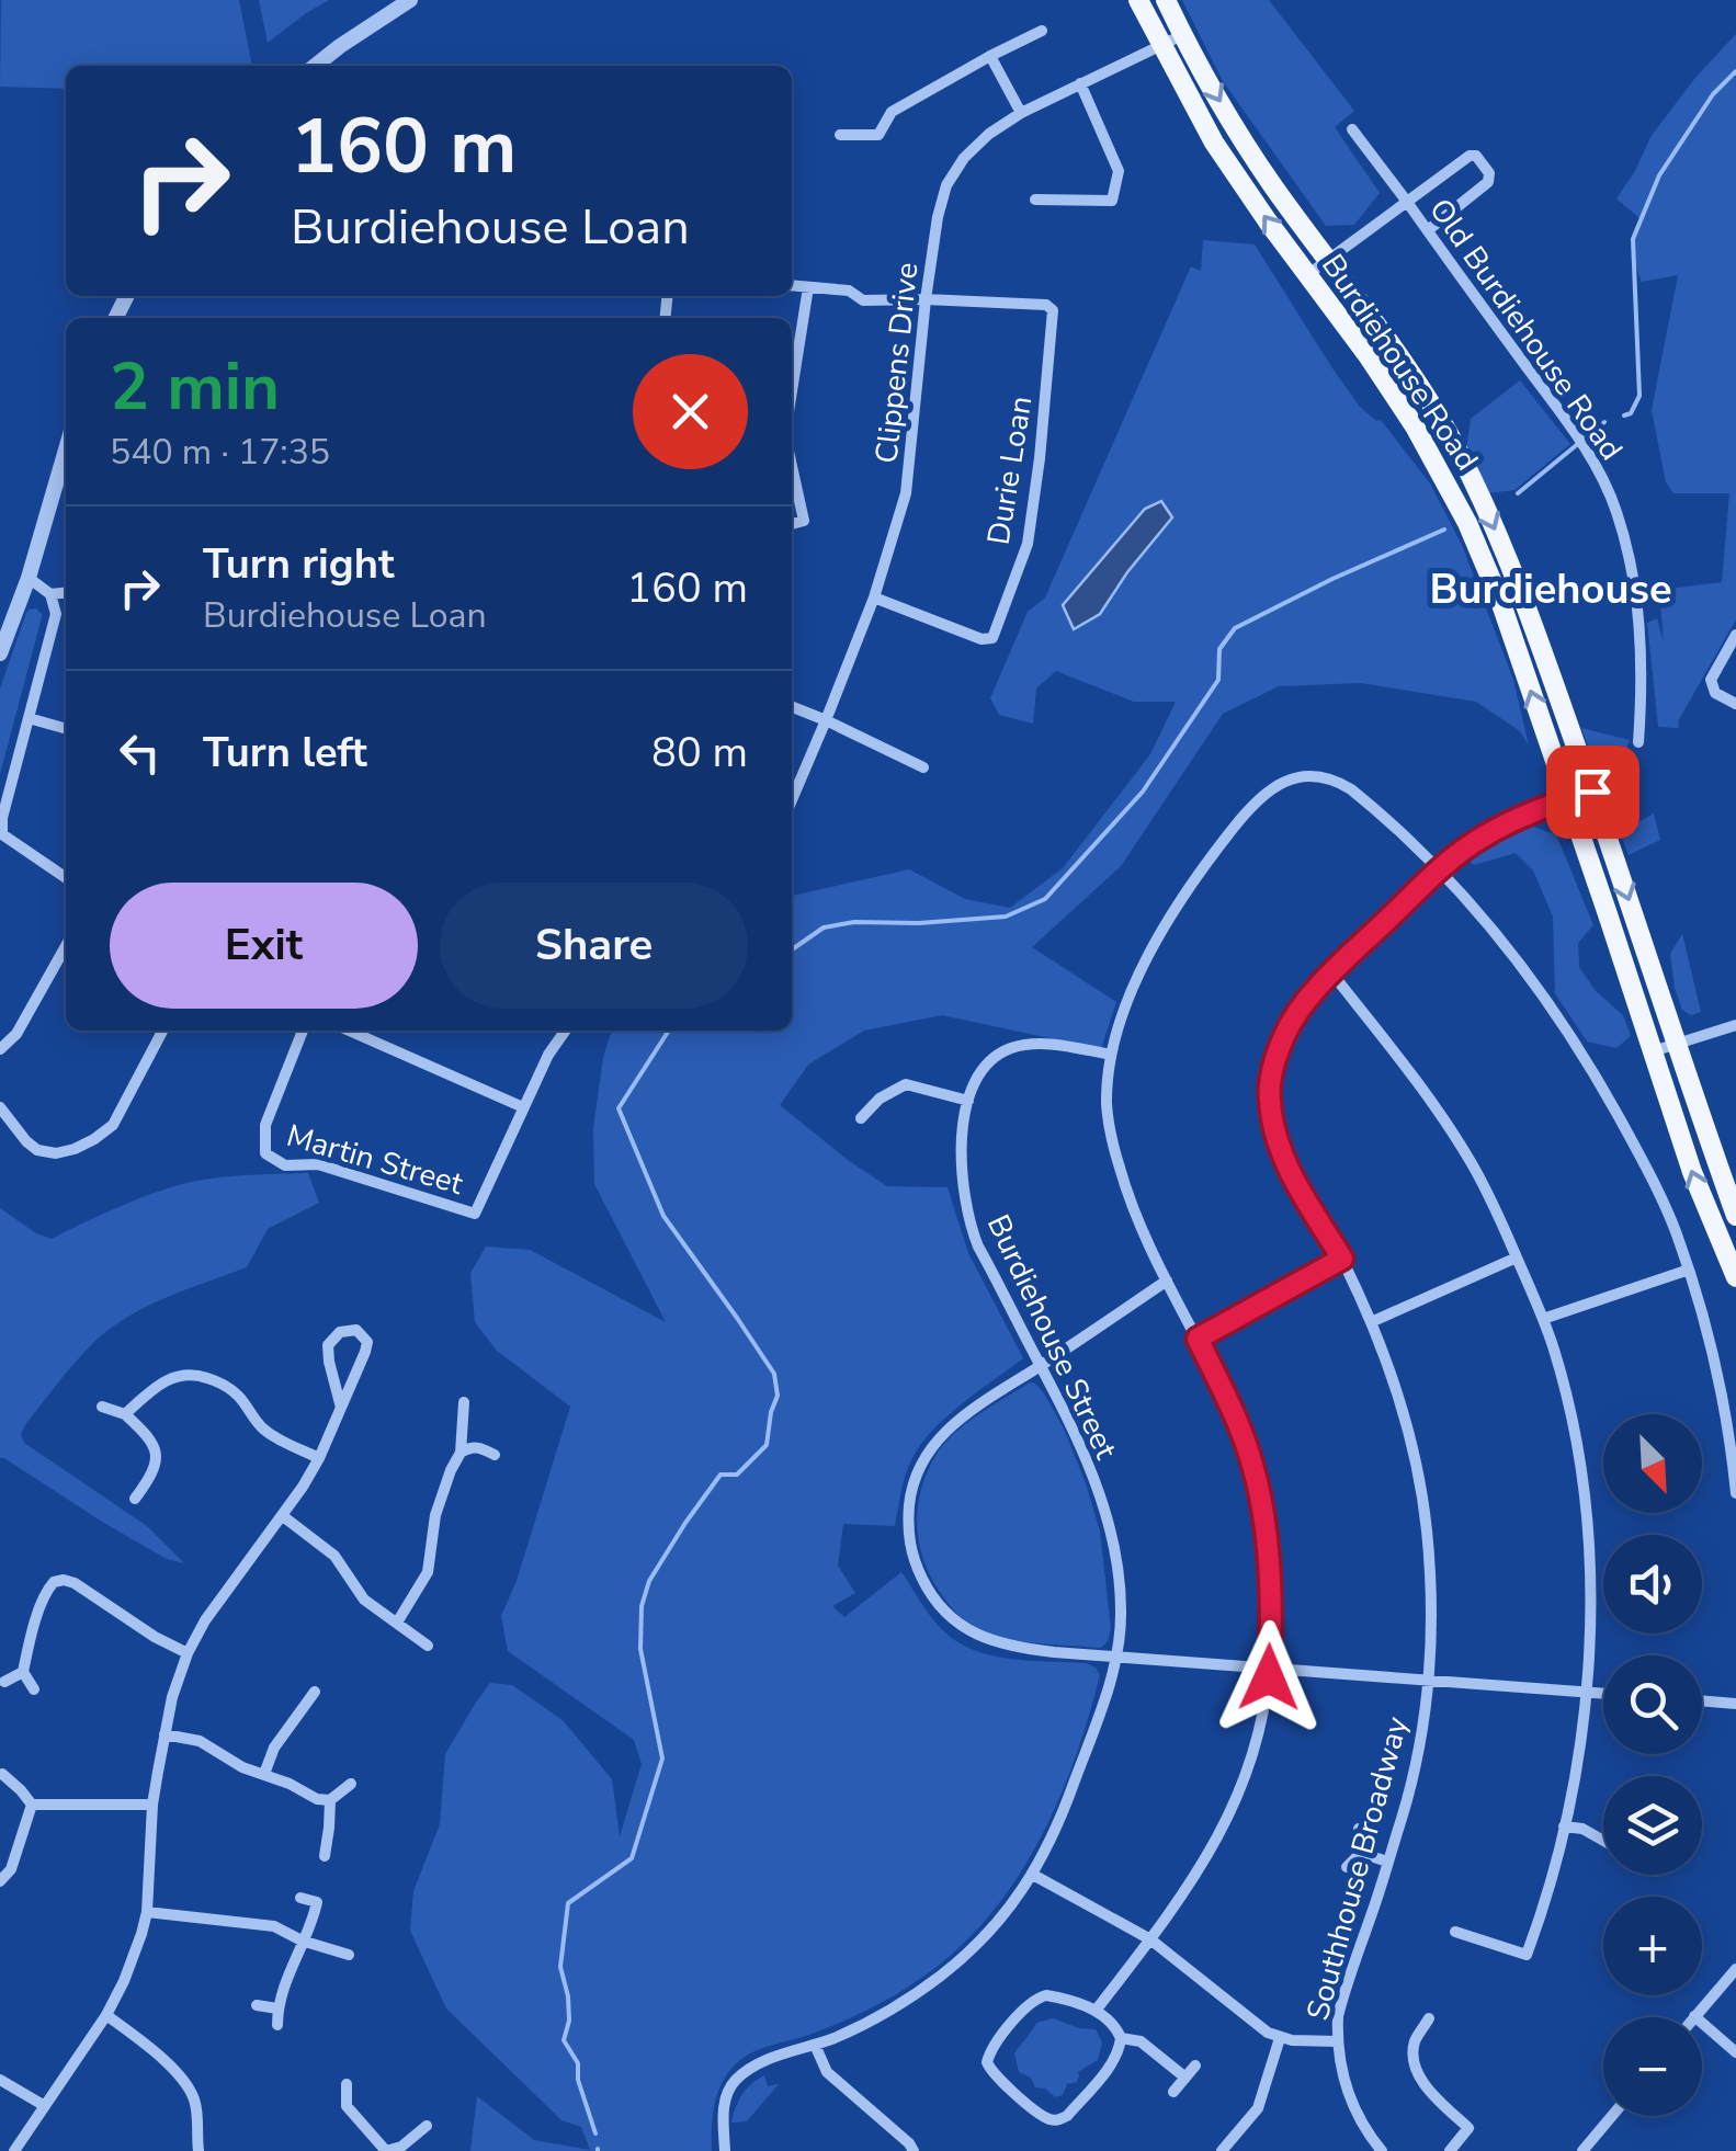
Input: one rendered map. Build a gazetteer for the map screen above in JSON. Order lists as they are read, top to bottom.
{
  "streets": {
    "main road": ["Burdiehouse Road"],
    "street": [
      "Old Burdiehouse Road",
      "Clippens Drive",
      "Durie Loan",
      "Martin Street",
      "Burdiehouse Street",
      "Southhouse Broadway"
    ]
  },
  "crossings": [
    ["Old Burdiehouse Road", "Burdiehouse Road"],
    ["Burdiehouse Road", "Clippens Drive"],
    ["Burdiehouse Road", "Southhouse Broadway"],
    ["Clippens Drive", "Durie Loan"]
  ],
  "districts": ["Burdiehouse"],
  "north": "bottom right",
  "page": {
    "turn": ["160 m", "Burdiehouse Loan"],
    "heading": ["2 min", "540 m · 17:35"],
    "list": [
      {
        "name": "Turn right",
        "note": "Burdiehouse Loan",
        "value": "160 m"
      },
      {
        "name": "Turn left",
        "value": "80 m"
      }
    ],
    "buttons": ["Exit", "Share"],
    "map_buttons": ["+", "−"]
  }
}
